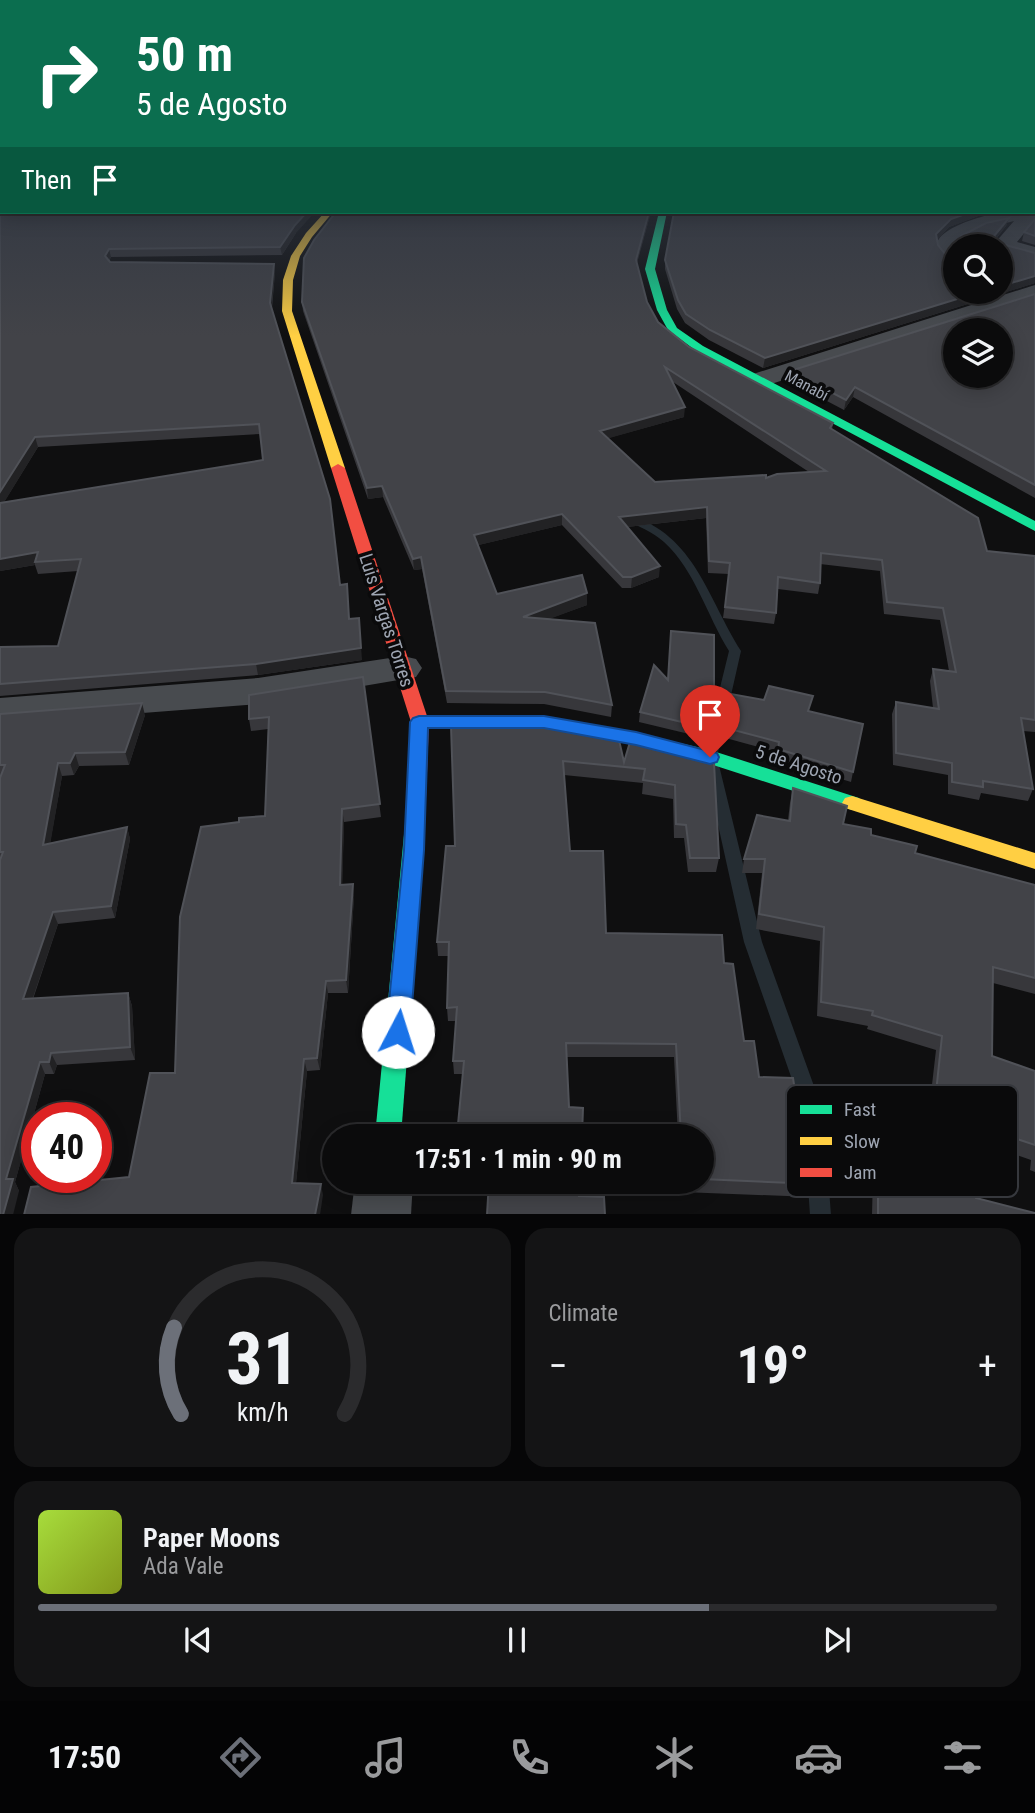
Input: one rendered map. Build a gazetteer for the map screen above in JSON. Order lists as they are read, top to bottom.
{
  "streets": {
    "street": ["Manabí", "Luis Vargas Torres", "5 de Agosto"]
  },
  "crossings": [
    ["Luis Vargas Torres", "5 de Agosto"]
  ],
  "legend": ["Fast", "Slow", "Jam"],
  "page": {
    "turn": ["50 m", "5 de Agosto"],
    "then": "Then",
    "limit": "40",
    "trip": "17:51 · 1 min · 90 m",
    "tile": "Climate",
    "heat": ["−", "19°", "+"],
    "song": ["Paper Moons", "Ada Vale"],
    "tabs": "17:50",
    "gauge": ["31", "km/h"]
  }
}
